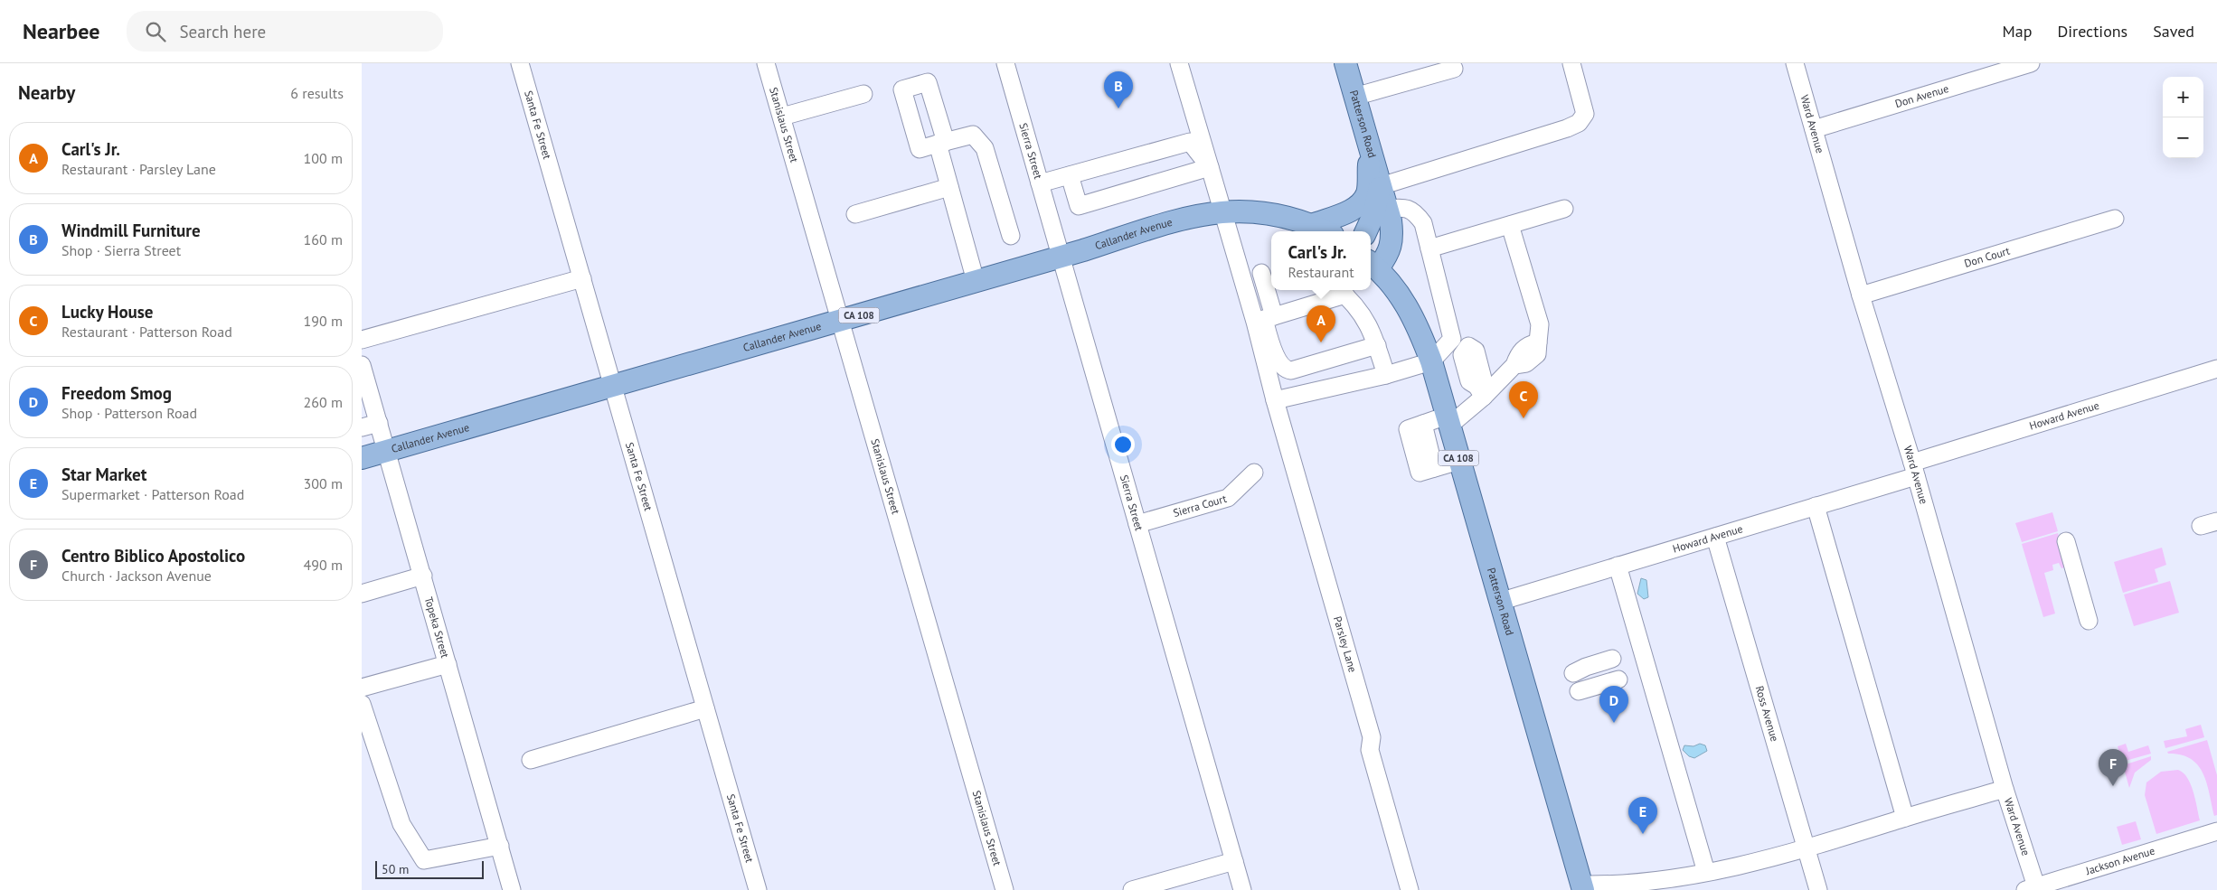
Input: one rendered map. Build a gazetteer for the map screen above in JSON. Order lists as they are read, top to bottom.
{
  "streets": {
    "main road": ["Patterson Road", "Callander Avenue", "CA 108"],
    "street": [
      "Don Avenue",
      "Ward Avenue",
      "Santa Fe Street",
      "Stanislaus Street",
      "Sierra Street",
      "Don Court",
      "Howard Avenue",
      "Sierra Court",
      "Topeka Street",
      "Parsley Lane",
      "Ross Avenue",
      "Jackson Avenue"
    ]
  },
  "crossings": [
    ["Don Avenue", "Ward Avenue"],
    ["Ward Avenue", "Don Court"],
    ["Ward Avenue", "Howard Avenue"],
    ["Ward Avenue", "Jackson Avenue"],
    ["Santa Fe Street", "Callander Avenue"],
    ["Stanislaus Street", "Callander Avenue"],
    ["Patterson Road", "Howard Avenue"],
    ["Sierra Street", "Callander Avenue"],
    ["Sierra Street", "Sierra Court"],
    ["Callander Avenue", "Topeka Street"],
    ["Callander Avenue", "Parsley Lane"],
    ["Howard Avenue", "Ross Avenue"]
  ],
  "scale_bar": "50 m",
  "page": {
    "header": "Nearbee",
    "search": "Search here",
    "nav": ["Map", "Directions", "Saved"],
    "heading": ["Nearby", "6 results"],
    "pins": [
      "B",
      "A",
      "C",
      "D",
      "F",
      "E"
    ],
    "map_buttons": ["+", "−"],
    "list": [
      {
        "mark": "A",
        "name": "Carl's Jr.",
        "note": "Restaurant · Parsley Lane",
        "value": "100 m"
      },
      {
        "mark": "B",
        "name": "Windmill Furniture",
        "note": "Shop · Sierra Street",
        "value": "160 m"
      },
      {
        "mark": "C",
        "name": "Lucky House",
        "note": "Restaurant · Patterson Road",
        "value": "190 m"
      },
      {
        "mark": "D",
        "name": "Freedom Smog",
        "note": "Shop · Patterson Road",
        "value": "260 m"
      },
      {
        "mark": "E",
        "name": "Star Market",
        "note": "Supermarket · Patterson Road",
        "value": "300 m"
      },
      {
        "mark": "F",
        "name": "Centro Biblico Apostolico",
        "note": "Church · Jackson Avenue",
        "value": "490 m"
      }
    ],
    "popup": ["Carl's Jr.", "Restaurant"],
    "scale": "50 m"
  }
}
